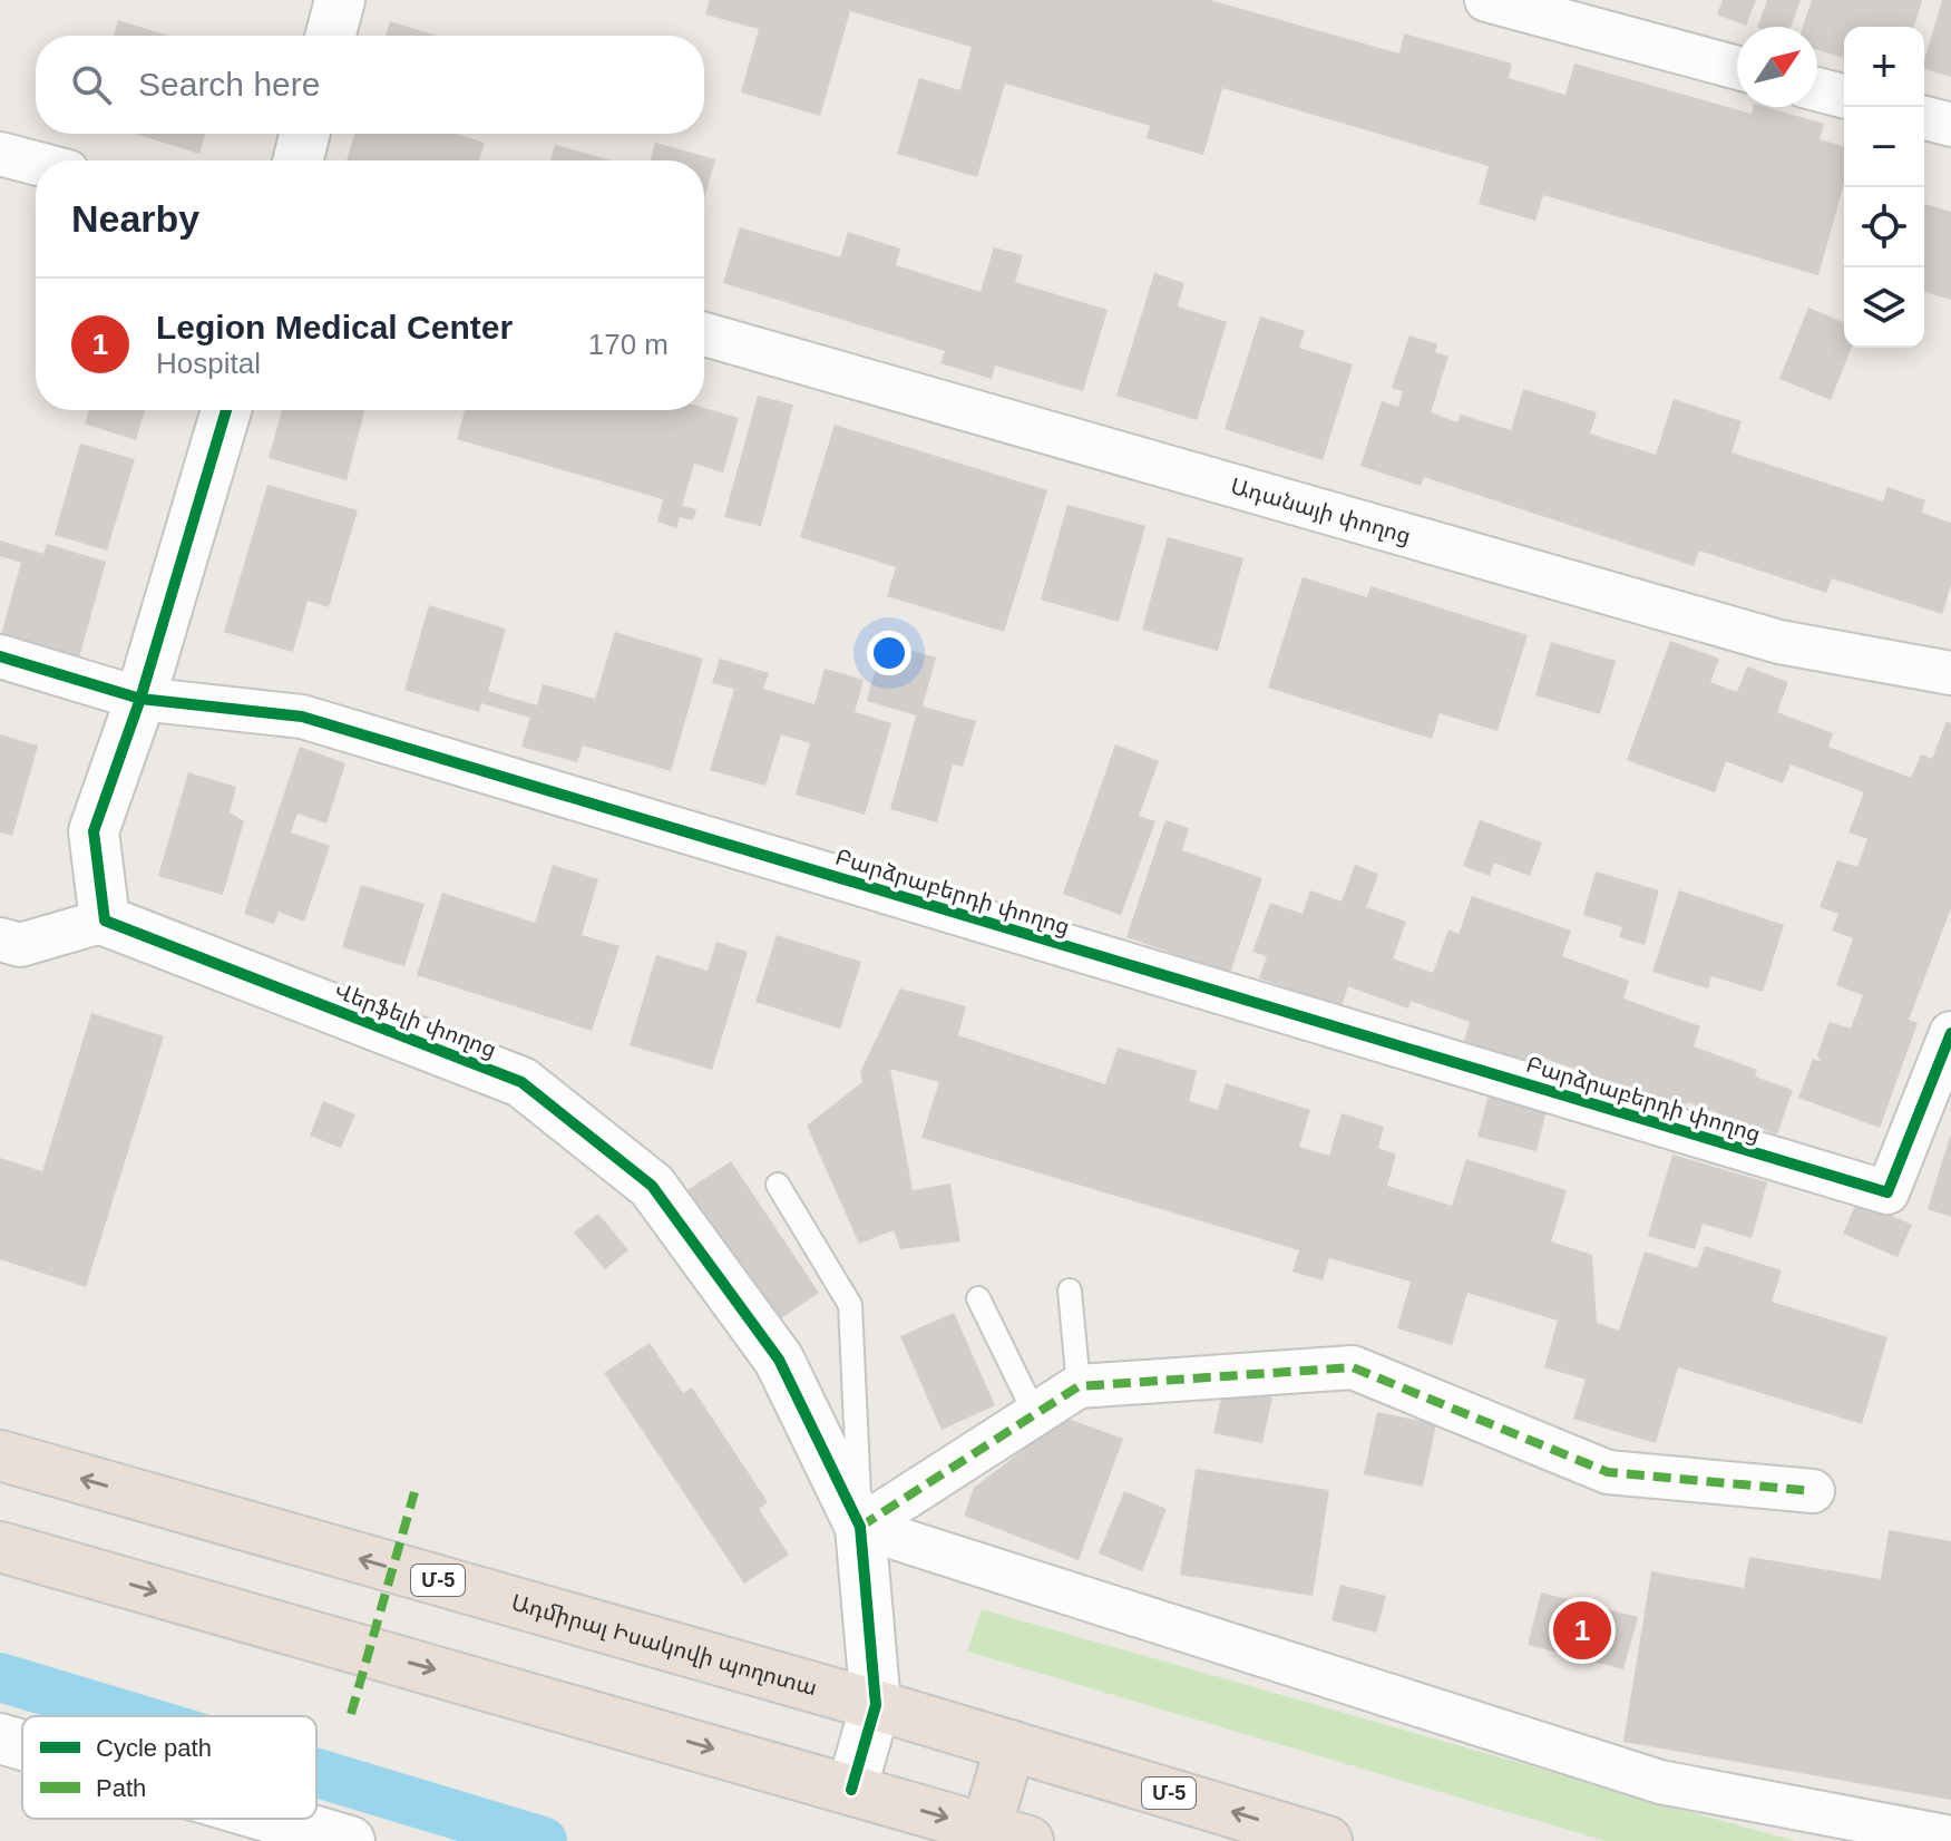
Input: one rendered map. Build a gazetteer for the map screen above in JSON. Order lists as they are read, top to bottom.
{
  "streets": {
    "highway": ["Մ-5", "Ադմիրալ Իսակովի պողոտա"],
    "street": ["Ադանայի փողոց", "Բարձրաբերդի փողոց", "Վերֆելի փողոց"]
  },
  "crossings": [
    ["Վերֆելի փողոց", "Ադմիրալ Իսակովի պողոտա"]
  ],
  "legend": ["Cycle path", "Path"],
  "north": "top right",
  "page": {
    "map_buttons": ["+", "−"],
    "search": "Search here",
    "heading": "Nearby",
    "list": [
      {
        "mark": "1",
        "name": "Legion Medical Center",
        "note": "Hospital",
        "value": "170 m"
      }
    ],
    "pins": "1"
  }
}
